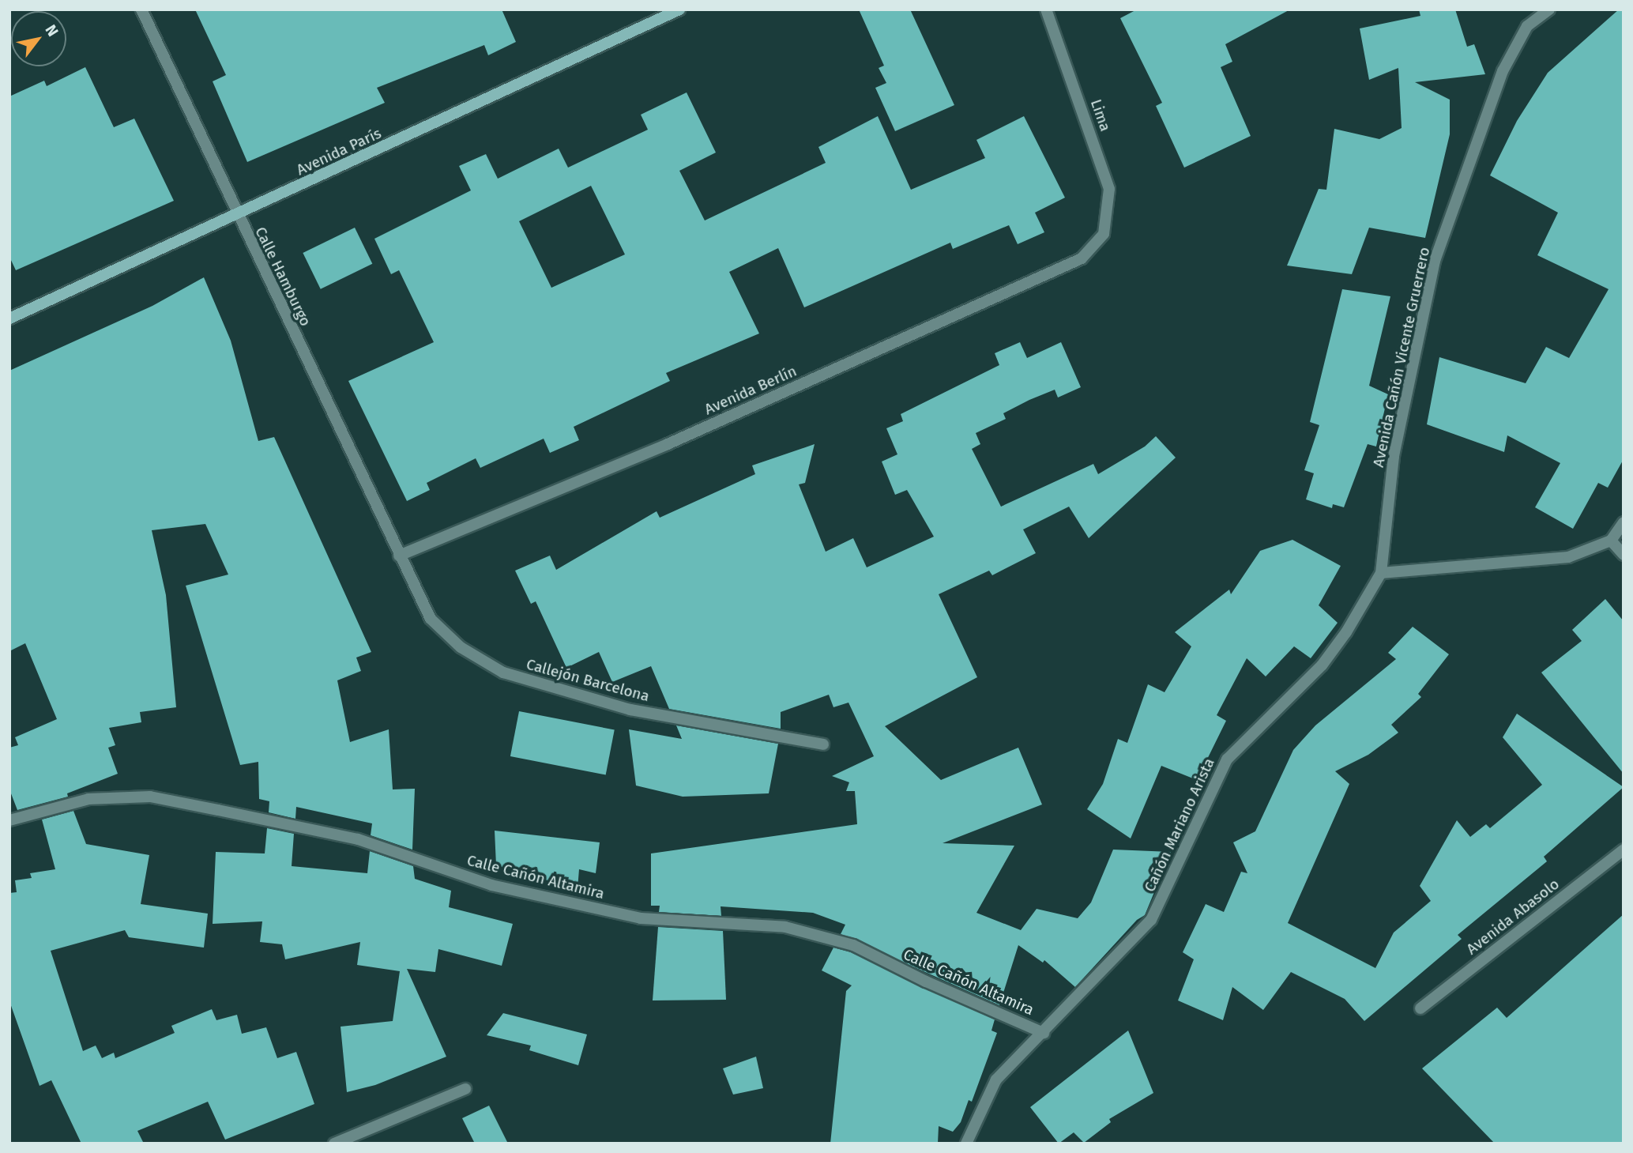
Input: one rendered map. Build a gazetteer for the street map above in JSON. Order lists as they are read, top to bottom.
{
  "streets": {
    "main road": ["Avenida París"],
    "street": [
      "Lima",
      "Calle Hamburgo",
      "Avenida Cañón Vicente Gruerrero",
      "Avenida Berlín",
      "Callejón Barcelona",
      "Cañón Mariano Arista",
      "Calle Cañón Altamira",
      "Avenida Abasolo"
    ]
  },
  "crossings": [
    ["Lima", "Avenida Berlín"],
    ["Avenida París", "Calle Hamburgo"],
    ["Calle Hamburgo", "Avenida Berlín"],
    ["Calle Hamburgo", "Callejón Barcelona"],
    ["Avenida Cañón Vicente Gruerrero", "Cañón Mariano Arista"],
    ["Avenida Berlín", "Callejón Barcelona"],
    ["Cañón Mariano Arista", "Calle Cañón Altamira"]
  ],
  "north": "top right"
}
